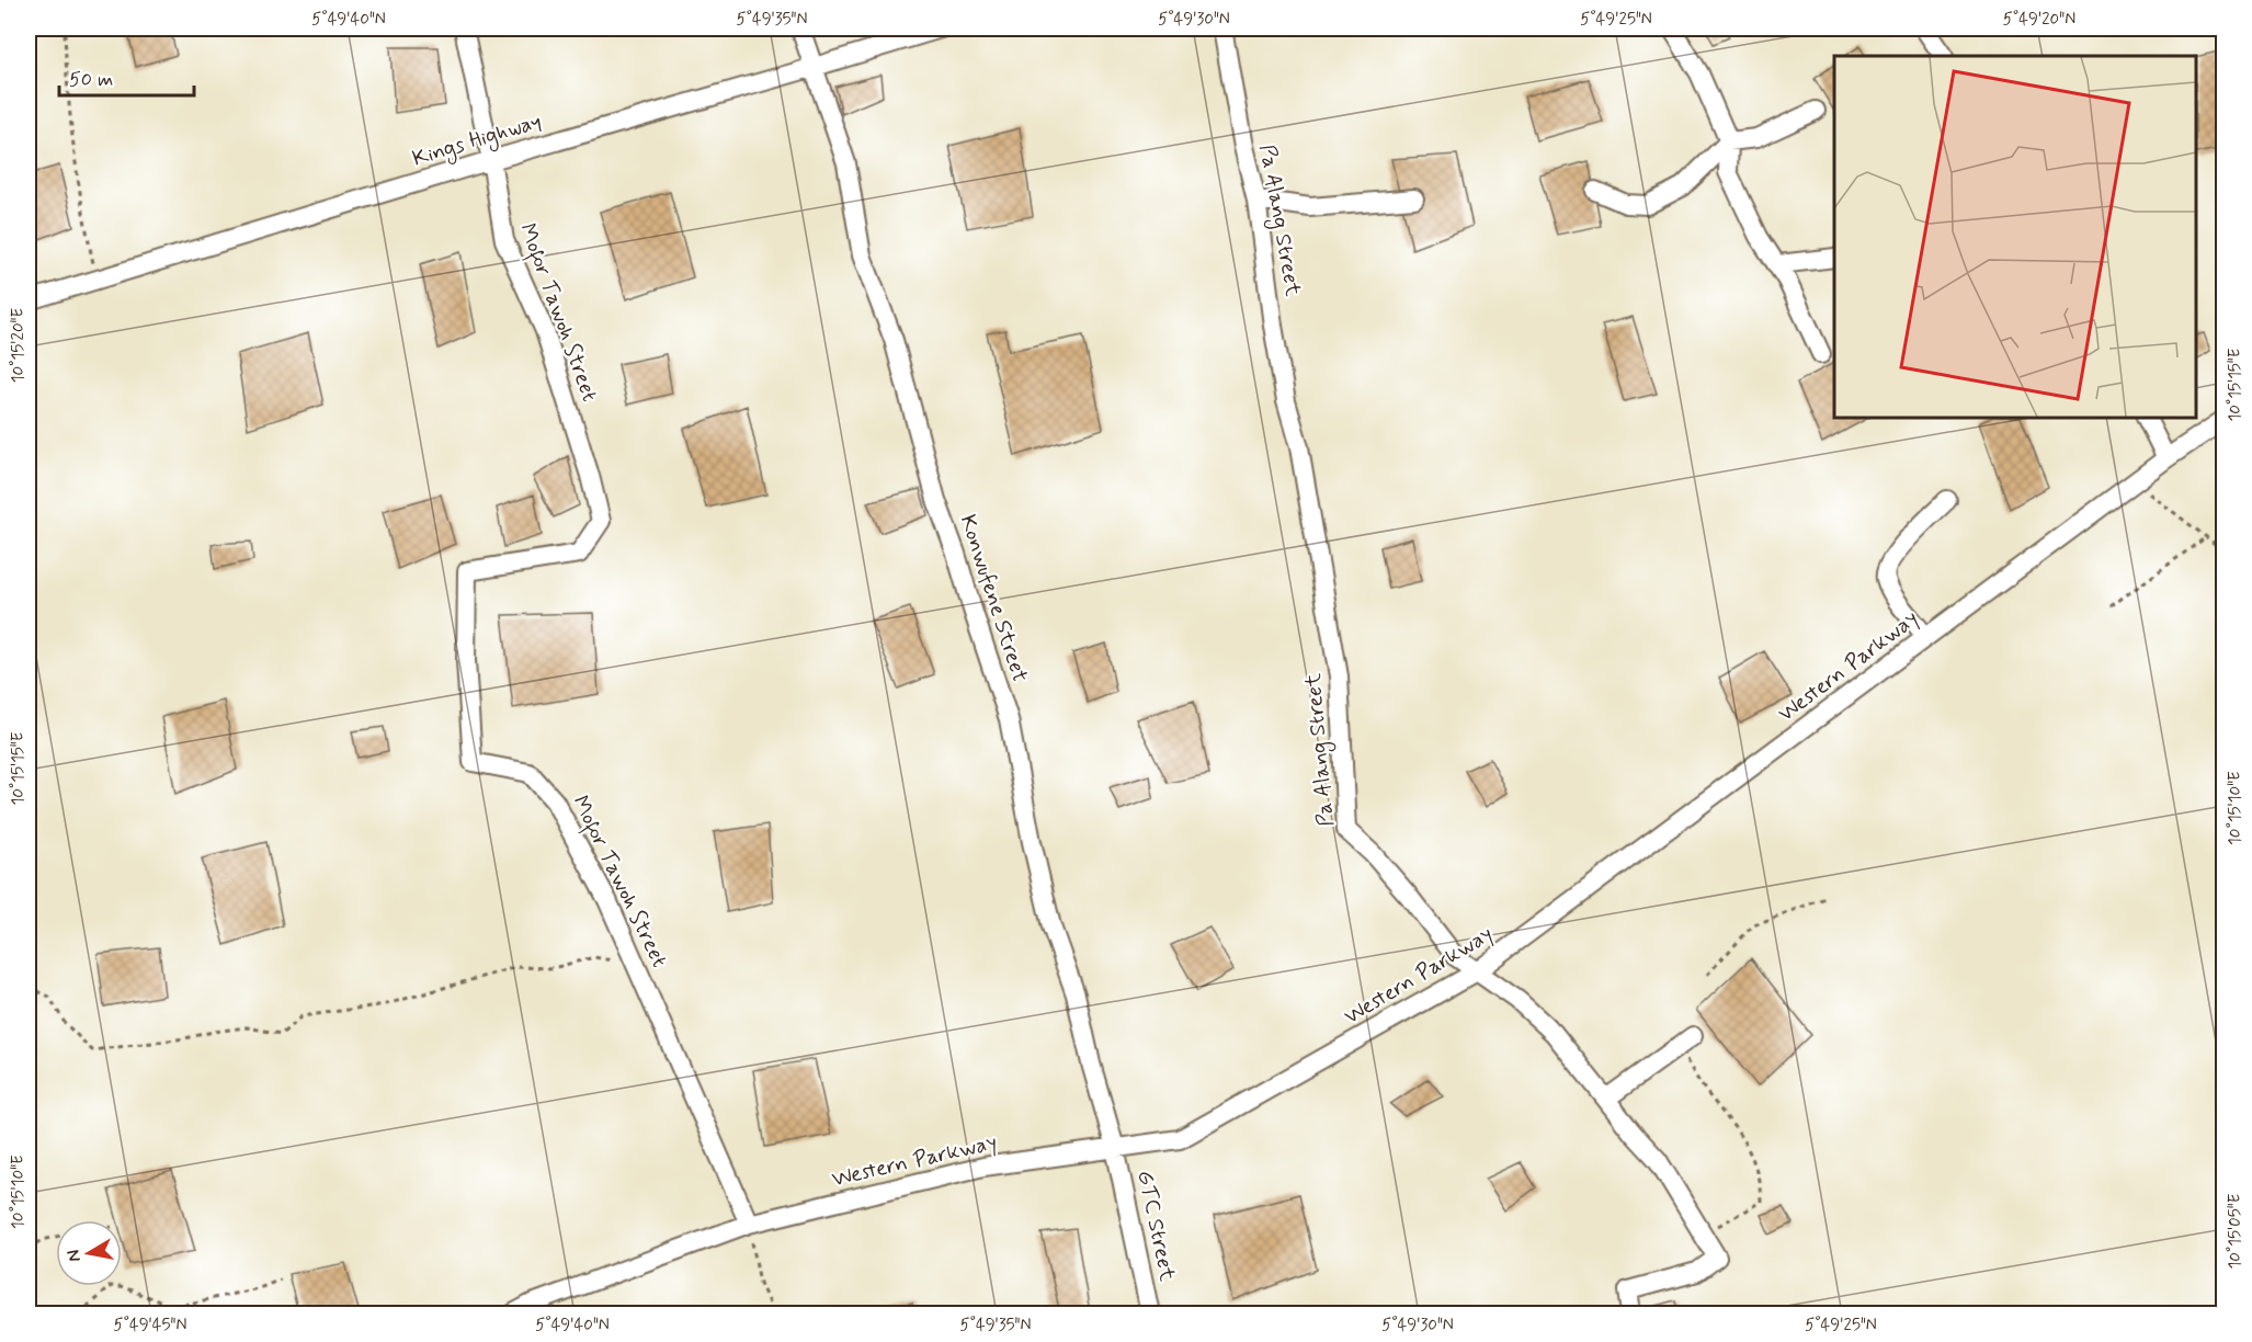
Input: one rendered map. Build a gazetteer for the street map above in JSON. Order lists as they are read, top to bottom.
{
  "streets": {
    "street": [
      "Kings Highway",
      "Pa Alang Street",
      "Mofor Tawoh Street",
      "Konwufene Street",
      "Western Parkway",
      "GTC Street"
    ]
  },
  "crossings": [
    ["Kings Highway", "Mofor Tawoh Street"],
    ["Kings Highway", "Konwufene Street"],
    ["Pa Alang Street", "Western Parkway"],
    ["Mofor Tawoh Street", "Western Parkway"],
    ["Konwufene Street", "Western Parkway"],
    ["Konwufene Street", "GTC Street"],
    ["Western Parkway", "GTC Street"]
  ],
  "scale_bar": "50 m",
  "north": "left",
  "coordinates": [
    "5°49'40\"N",
    "5°49'35\"N",
    "5°49'30\"N",
    "5°49'25\"N",
    "5°49'20\"N",
    "10°15'20\"E",
    "10°15'15\"E",
    "10°15'10\"E",
    "10°15'05\"E",
    "5°49'45\"N"
  ]
}
